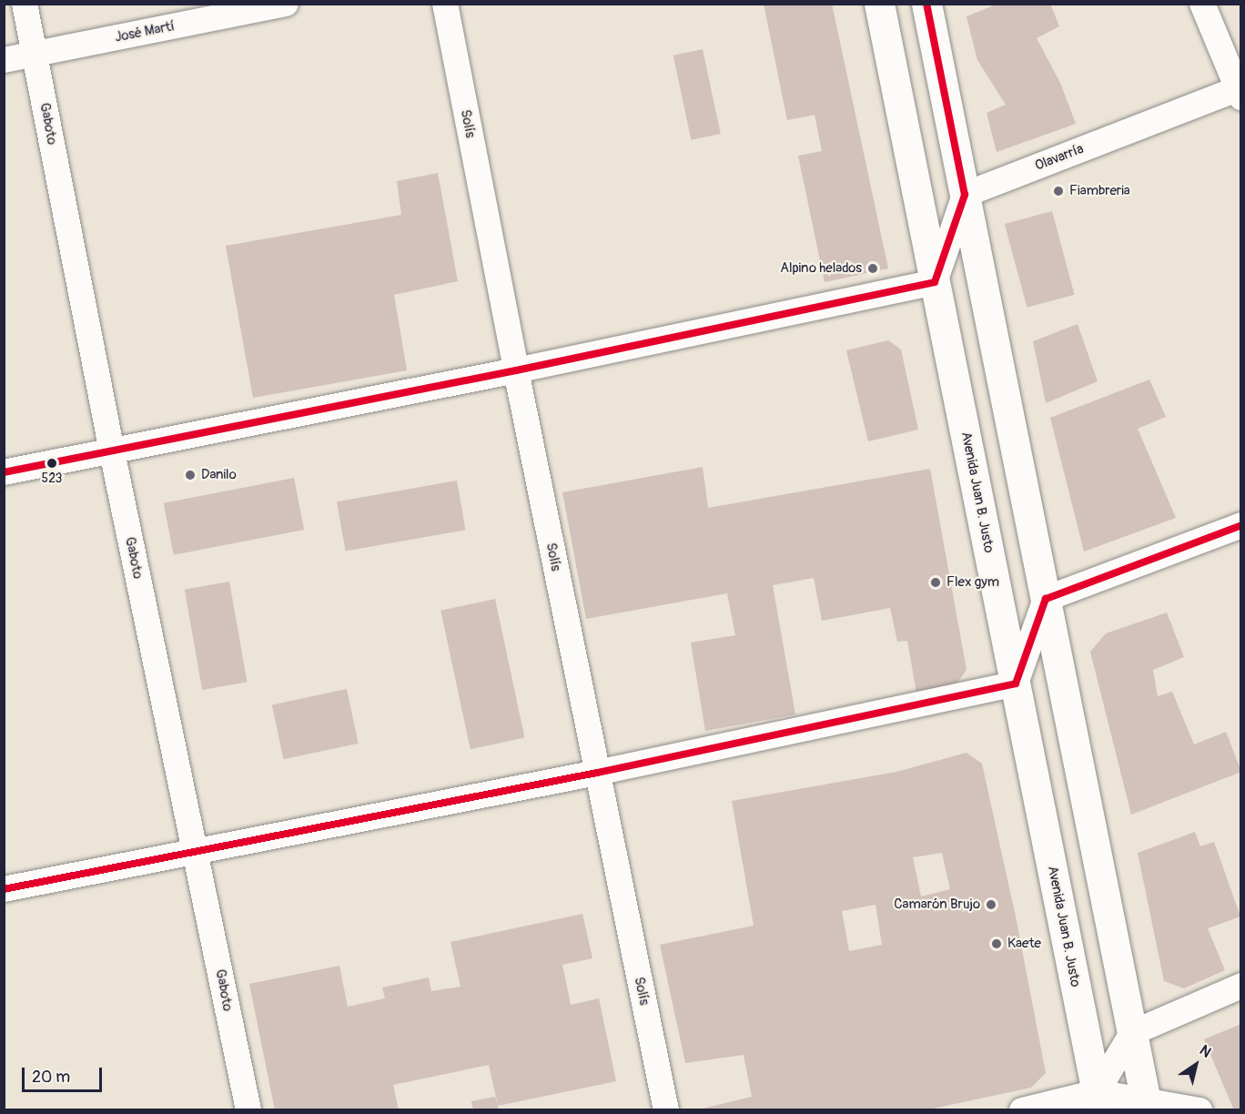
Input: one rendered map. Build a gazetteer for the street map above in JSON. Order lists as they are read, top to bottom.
{
  "streets": {
    "main road": ["Avenida Juan B. Justo"],
    "street": [
      "José Martí",
      "Gaboto",
      "Solís",
      "Olavarría"
    ]
  },
  "crossings": [
    ["José Martí", "Gaboto"]
  ],
  "places": [
    "Fiambreria",
    "Alpino helados",
    "523",
    "Danilo",
    "Flex gym",
    "Camarón Brujo",
    "Kaete"
  ],
  "scale_bar": "20 m",
  "north": "top right"
}
